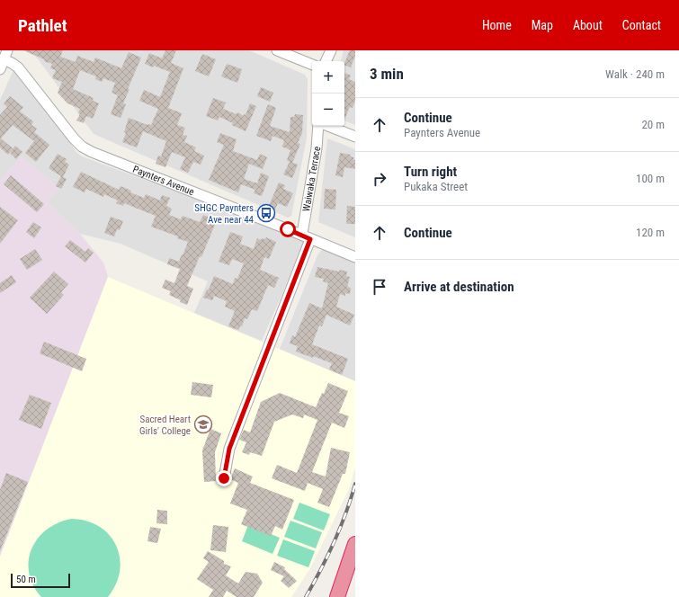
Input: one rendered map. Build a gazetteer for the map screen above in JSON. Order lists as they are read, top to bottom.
{
  "streets": {
    "street": ["Waiwaka Terrace", "Paynters Avenue"]
  },
  "crossings": [
    ["Waiwaka Terrace", "Paynters Avenue"]
  ],
  "places": {
    "bus stop": ["SHGC Paynters Ave near 44"],
    "school or university": ["Sacred Heart Girls' College"]
  },
  "scale_bar": "50 m",
  "page": {
    "header": "Pathlet",
    "nav": [
      "Home",
      "Map",
      "About",
      "Contact"
    ],
    "heading": ["3 min", "Walk · 240 m"],
    "map_buttons": ["+", "−"],
    "list": [
      ["Continue", "Paynters Avenue", "20 m"],
      ["Turn right", "Pukaka Street", "100 m"],
      ["Continue", "120 m"],
      "Arrive at destination"
    ],
    "scale": "50 m"
  }
}
